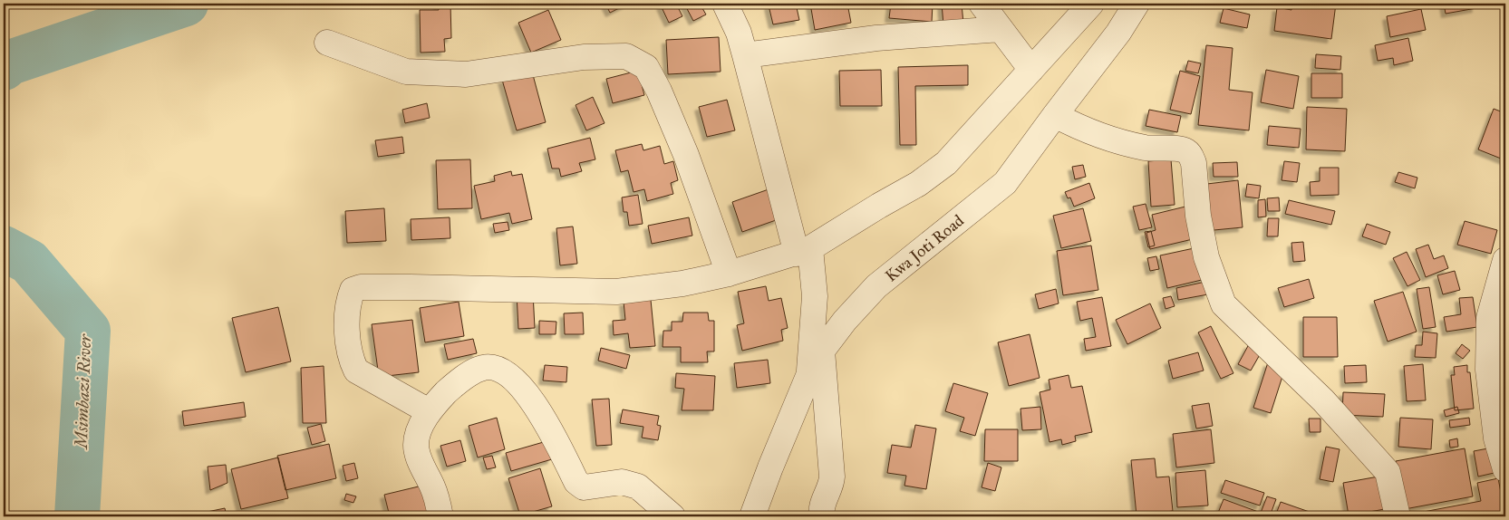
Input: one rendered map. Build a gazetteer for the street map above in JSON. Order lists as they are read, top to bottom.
{
  "streets": {
    "street": ["Kwa Joti Road"]
  },
  "water": ["Msimbazi River"]
}
